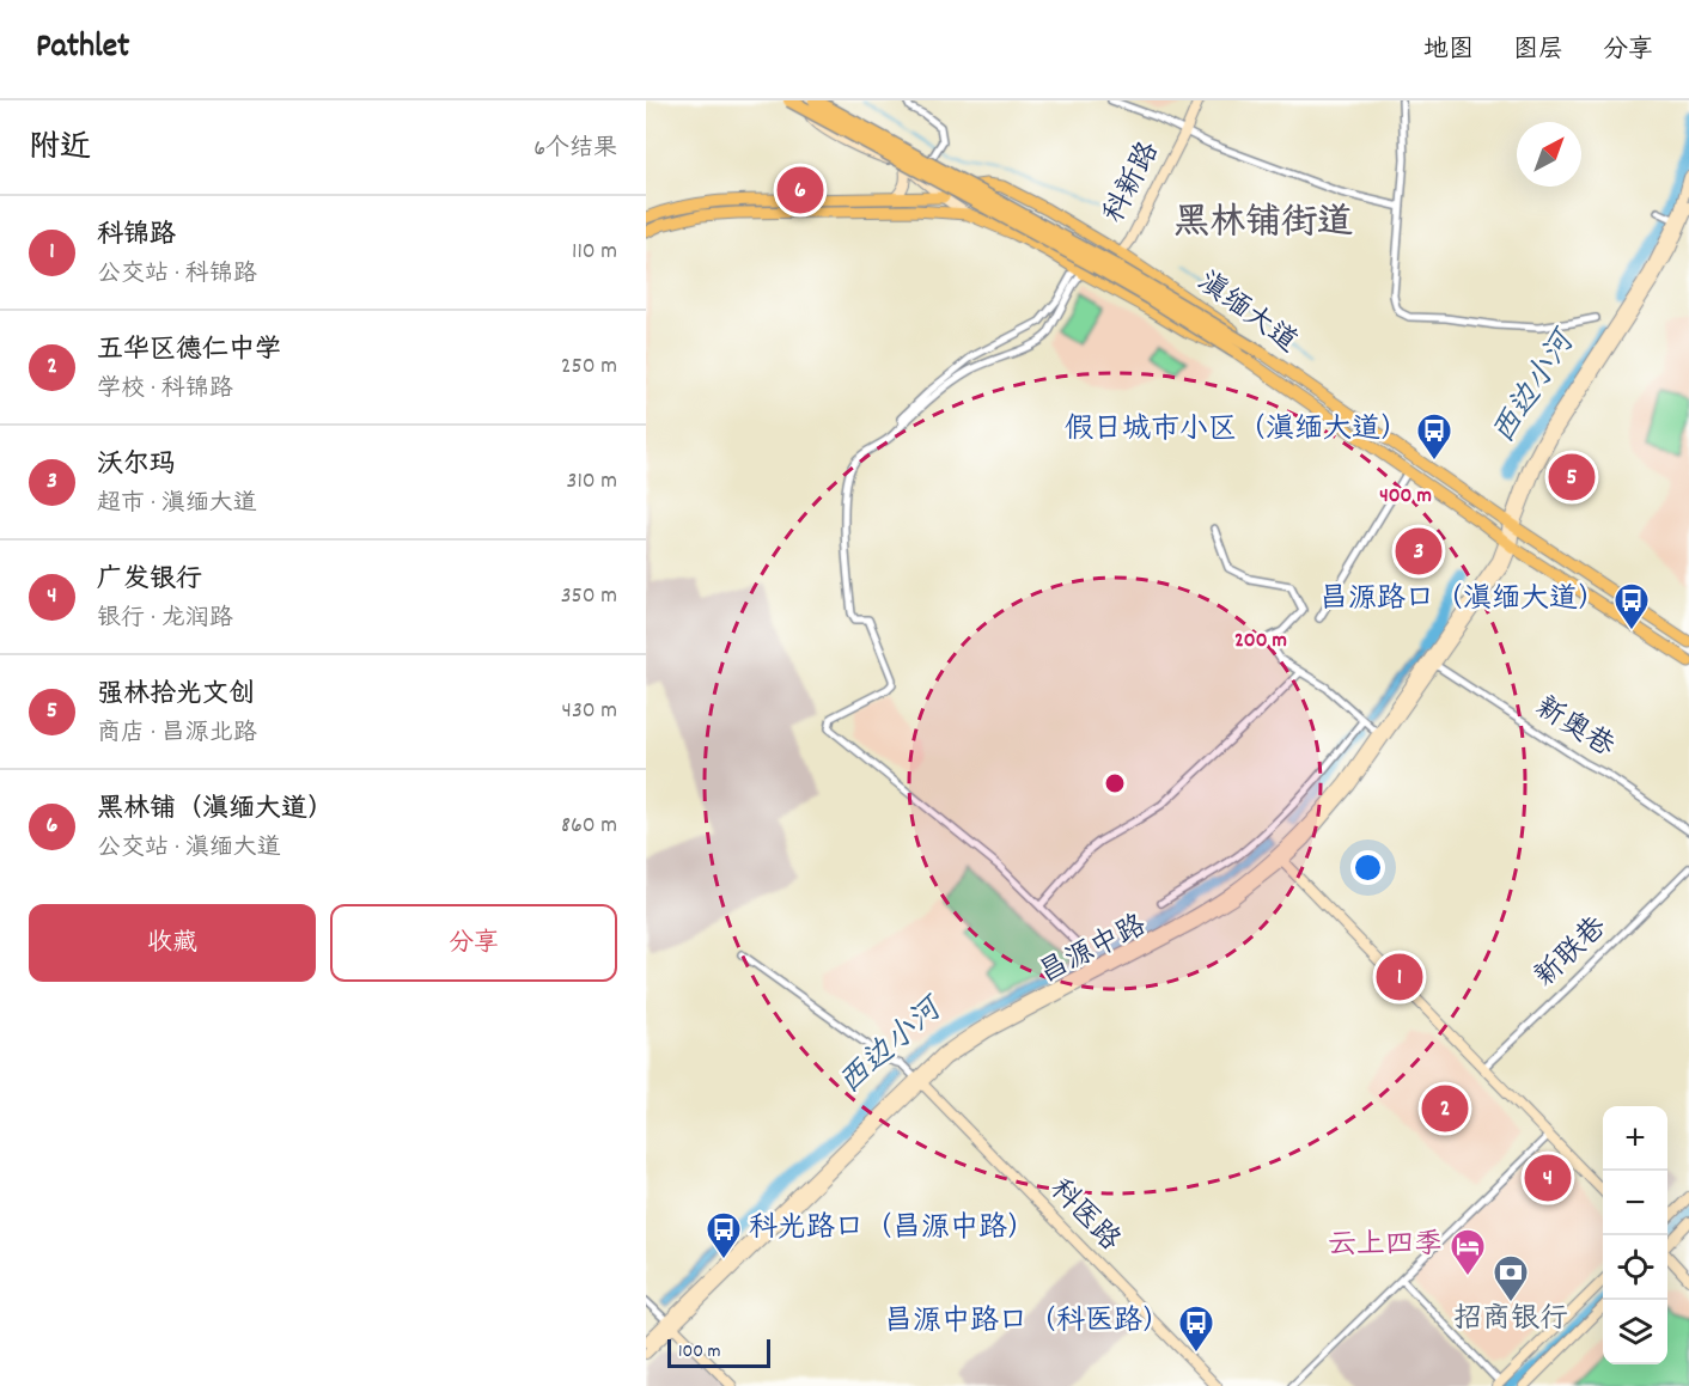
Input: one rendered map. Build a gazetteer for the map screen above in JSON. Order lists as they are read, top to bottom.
{
  "streets": {
    "main road": [
      "科新路",
      "滇缅大道",
      "昌源中路",
      "科医路"
    ],
    "street": ["新奥巷", "新联巷"]
  },
  "crossings": [
    ["科新路", "滇缅大道"],
    ["滇缅大道", "昌源中路"],
    ["新奥巷", "昌源中路"],
    ["昌源中路", "科医路"]
  ],
  "districts": ["黑林铺街道"],
  "water": ["西边小河"],
  "places": {
    "bus stop": [
      "假日城市小区（滇缅大道）",
      "昌源路口（滇缅大道）",
      "科光路口（昌源中路）",
      "昌源中路口（科医路）"
    ],
    "hotel": ["云上四季"],
    "bank": ["招商银行"]
  },
  "scale_bar": "100 m",
  "north": "top right",
  "page": {
    "header": "Pathlet",
    "nav": ["地图", "图层", "分享"],
    "heading": ["附近", "6个结果"],
    "pins": [
      "6",
      "5",
      "3",
      "1",
      "2",
      "4"
    ],
    "list": [
      {
        "mark": "1",
        "name": "科锦路",
        "note": "公交站 · 科锦路",
        "value": "110 m"
      },
      {
        "mark": "2",
        "name": "五华区德仁中学",
        "note": "学校 · 科锦路",
        "value": "250 m"
      },
      {
        "mark": "3",
        "name": "沃尔玛",
        "note": "超市 · 滇缅大道",
        "value": "310 m"
      },
      {
        "mark": "4",
        "name": "广发银行",
        "note": "银行 · 龙润路",
        "value": "350 m"
      },
      {
        "mark": "5",
        "name": "强林拾光文创",
        "note": "商店 · 昌源北路",
        "value": "430 m"
      },
      {
        "mark": "6",
        "name": "黑林铺（滇缅大道）",
        "note": "公交站 · 滇缅大道",
        "value": "860 m"
      }
    ],
    "buttons": ["收藏", "分享"],
    "map_buttons": ["+", "−"],
    "scale": "100 m"
  },
  "rings": ["400 m", "200 m"]
}
